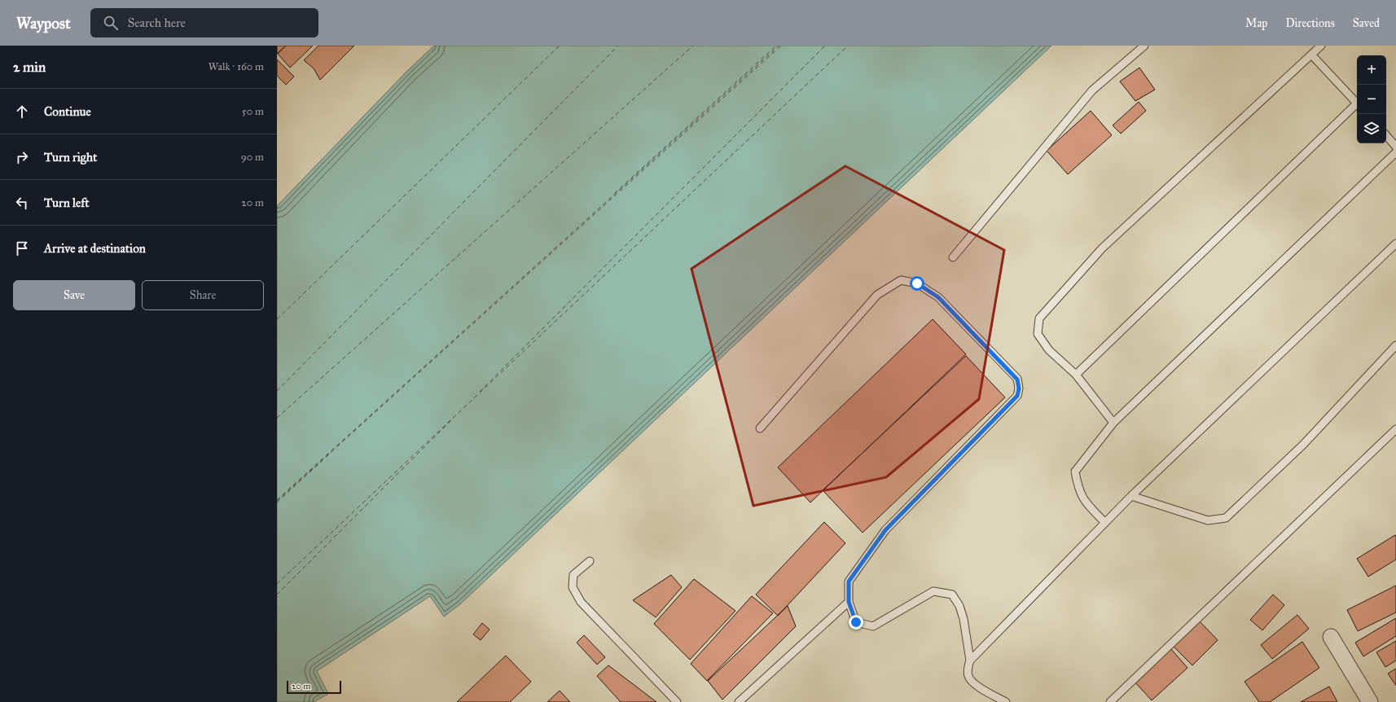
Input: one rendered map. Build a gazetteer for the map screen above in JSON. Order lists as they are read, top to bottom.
{
  "scale_bar": "20 m",
  "page": {
    "header": "Waypost",
    "search": "Search here",
    "nav": ["Map", "Directions", "Saved"],
    "heading": ["2 min", "Walk · 160 m"],
    "map_buttons": ["+", "−"],
    "list": [
      ["Continue", "50 m"],
      ["Turn right", "90 m"],
      ["Turn left", "20 m"],
      "Arrive at destination"
    ],
    "buttons": ["Save", "Share"],
    "scale": "20 m"
  }
}
